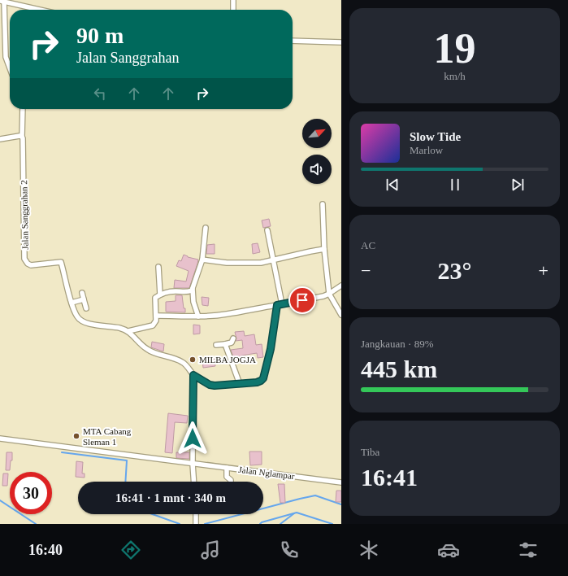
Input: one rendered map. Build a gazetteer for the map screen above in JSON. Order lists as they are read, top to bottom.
{
  "streets": {
    "street": ["Jalan Sanggrahan 2", "Jalan Nglampar"]
  },
  "places": ["MILBA JOGJA", "MTA Cabang Sleman 1"],
  "north": "top right",
  "page": {
    "tile": [
      ["19", "km/h"],
      "AC",
      ["Jangkauan · 89%", "445 km"],
      ["Tiba", "16:41"]
    ],
    "turn": ["90 m", "Jalan Sanggrahan"],
    "song": ["Slow Tide", "Marlow"],
    "heat": ["−", "23°", "+"],
    "limit": "30",
    "trip": "16:41 · 1 mnt · 340 m",
    "tabs": "16:40"
  }
}
